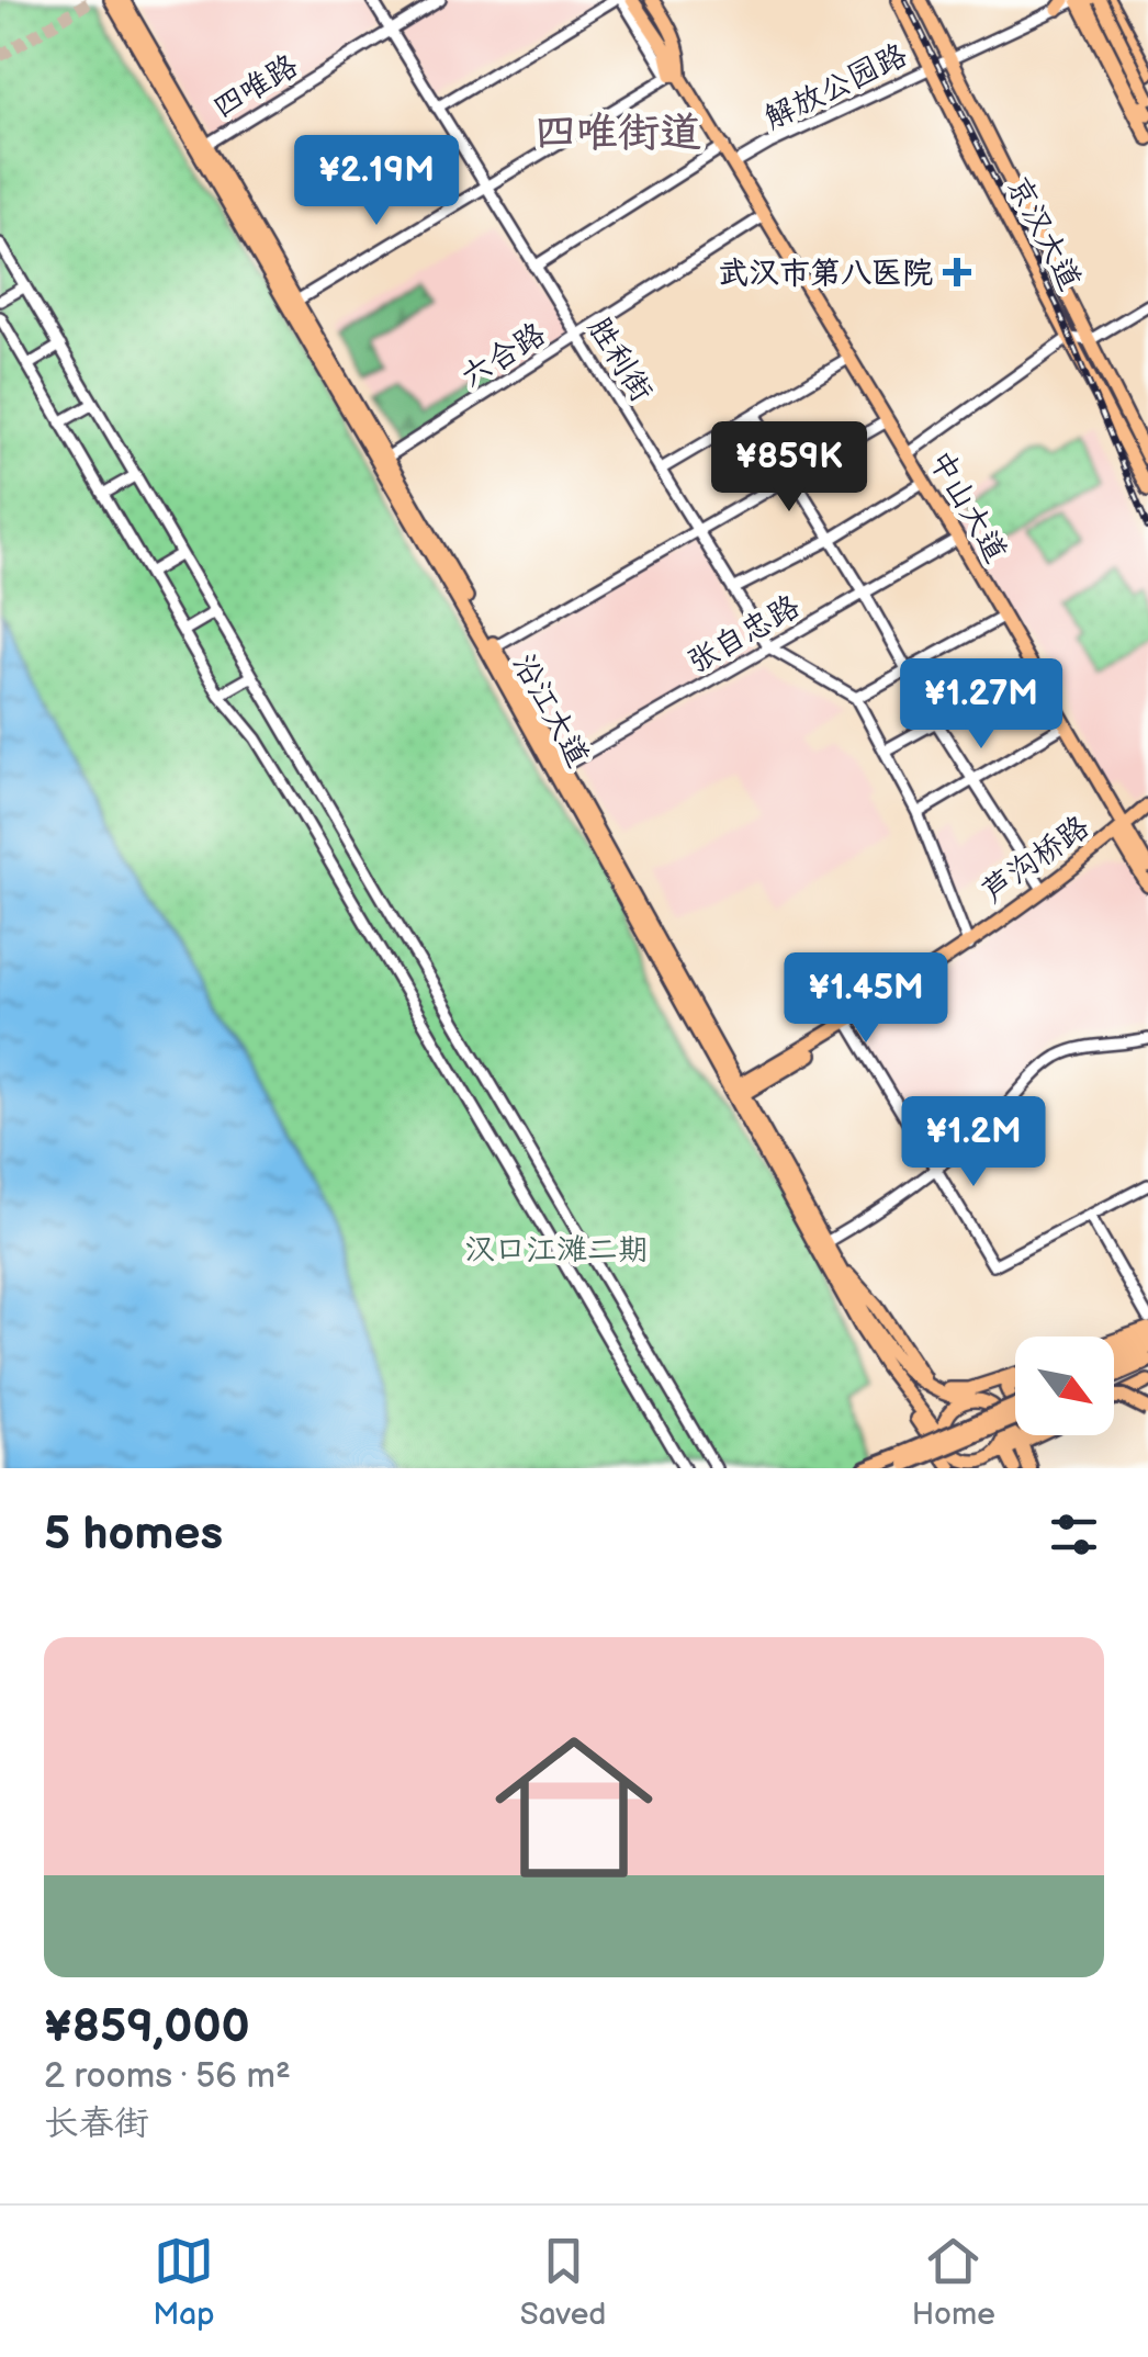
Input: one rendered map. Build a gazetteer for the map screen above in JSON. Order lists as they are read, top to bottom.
{
  "streets": {
    "main road": [
      "京汉大道",
      "中山大道",
      "沿江大道",
      "芦沟桥路"
    ],
    "street": [
      "四唯路",
      "解放公园路",
      "六合路",
      "胜利街",
      "张自忠路"
    ]
  },
  "crossings": [
    ["四唯路", "胜利街"],
    ["四唯路", "沿江大道"],
    ["解放公园路", "京汉大道"],
    ["解放公园路", "中山大道"],
    ["六合路", "胜利街"],
    ["六合路", "中山大道"],
    ["六合路", "沿江大道"],
    ["胜利街", "张自忠路"],
    ["中山大道", "张自忠路"],
    ["中山大道", "芦沟桥路"],
    ["张自忠路", "沿江大道"],
    ["沿江大道", "芦沟桥路"]
  ],
  "districts": ["四唯街道"],
  "parks": ["汉口江滩二期"],
  "places": {
    "health": ["武汉市第八医院"]
  },
  "north": "bottom right",
  "page": {
    "price": [
      "¥2.19M",
      "¥859K",
      "¥1.27M",
      "¥1.45M",
      "¥1.2M"
    ],
    "heading": "5 homes",
    "list": [
      {
        "name": "¥859,000",
        "note": "2 rooms · 56 m² · 长春街"
      }
    ],
    "tabs": ["Map", "Saved", "Home"]
  }
}
